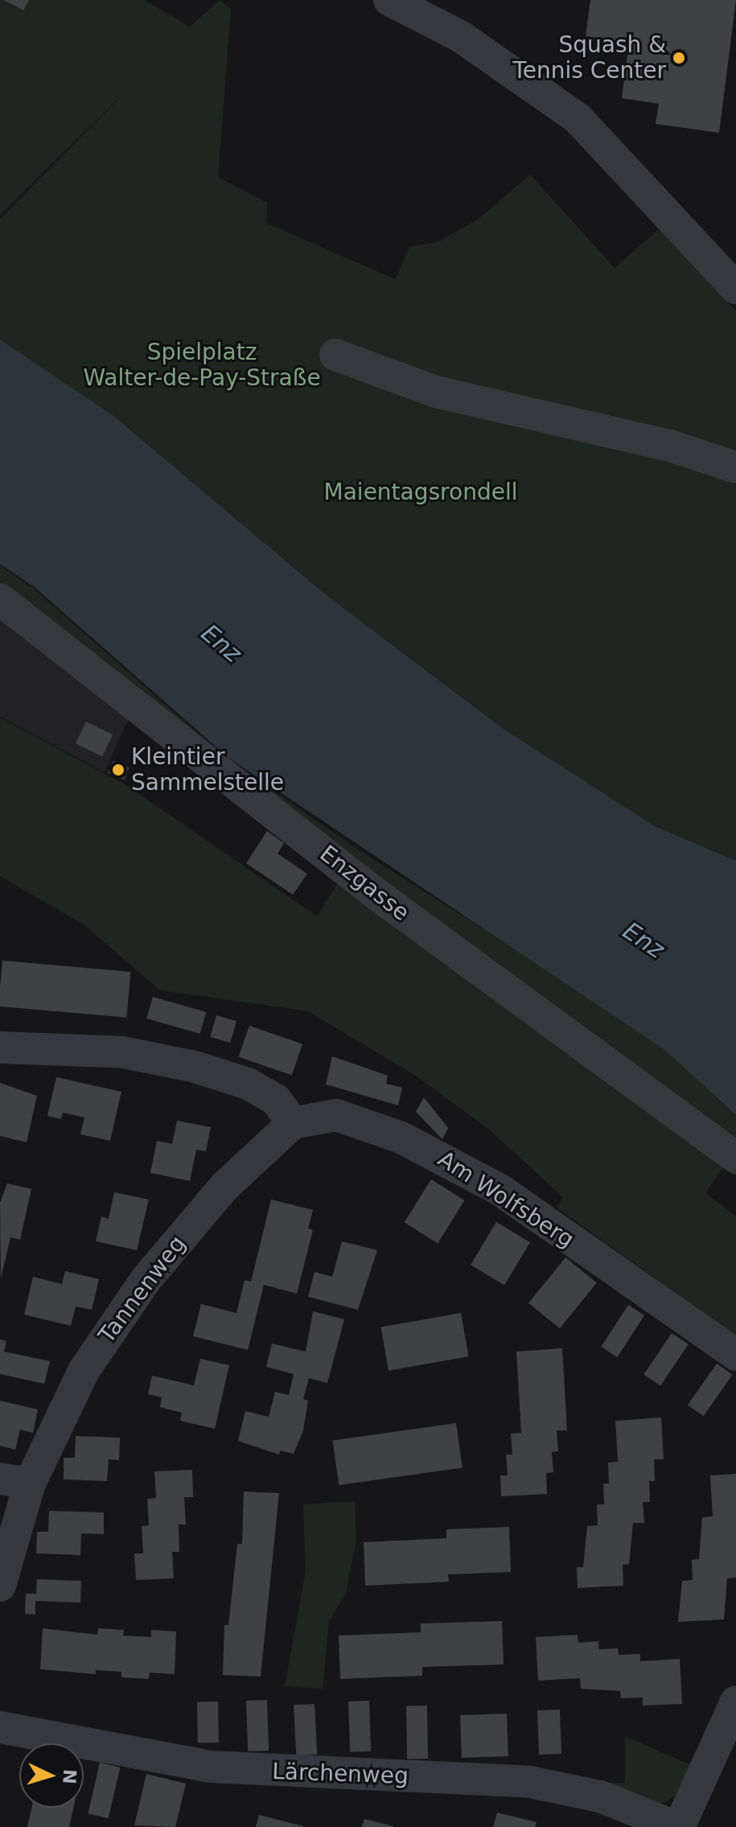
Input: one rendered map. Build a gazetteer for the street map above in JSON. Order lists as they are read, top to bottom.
{
  "streets": {
    "street": [
      "Enzgasse",
      "Am Wolfsberg",
      "Tannenweg",
      "Lärchenweg"
    ]
  },
  "crossings": [
    ["Am Wolfsberg", "Tannenweg"]
  ],
  "water": ["Enz"],
  "parks": ["Spielplatz Walter-de-Pay-Straße", "Maientagsrondell"],
  "places": ["Squash & Tennis Center", "Kleintier Sammelstelle"],
  "north": "right"
}
